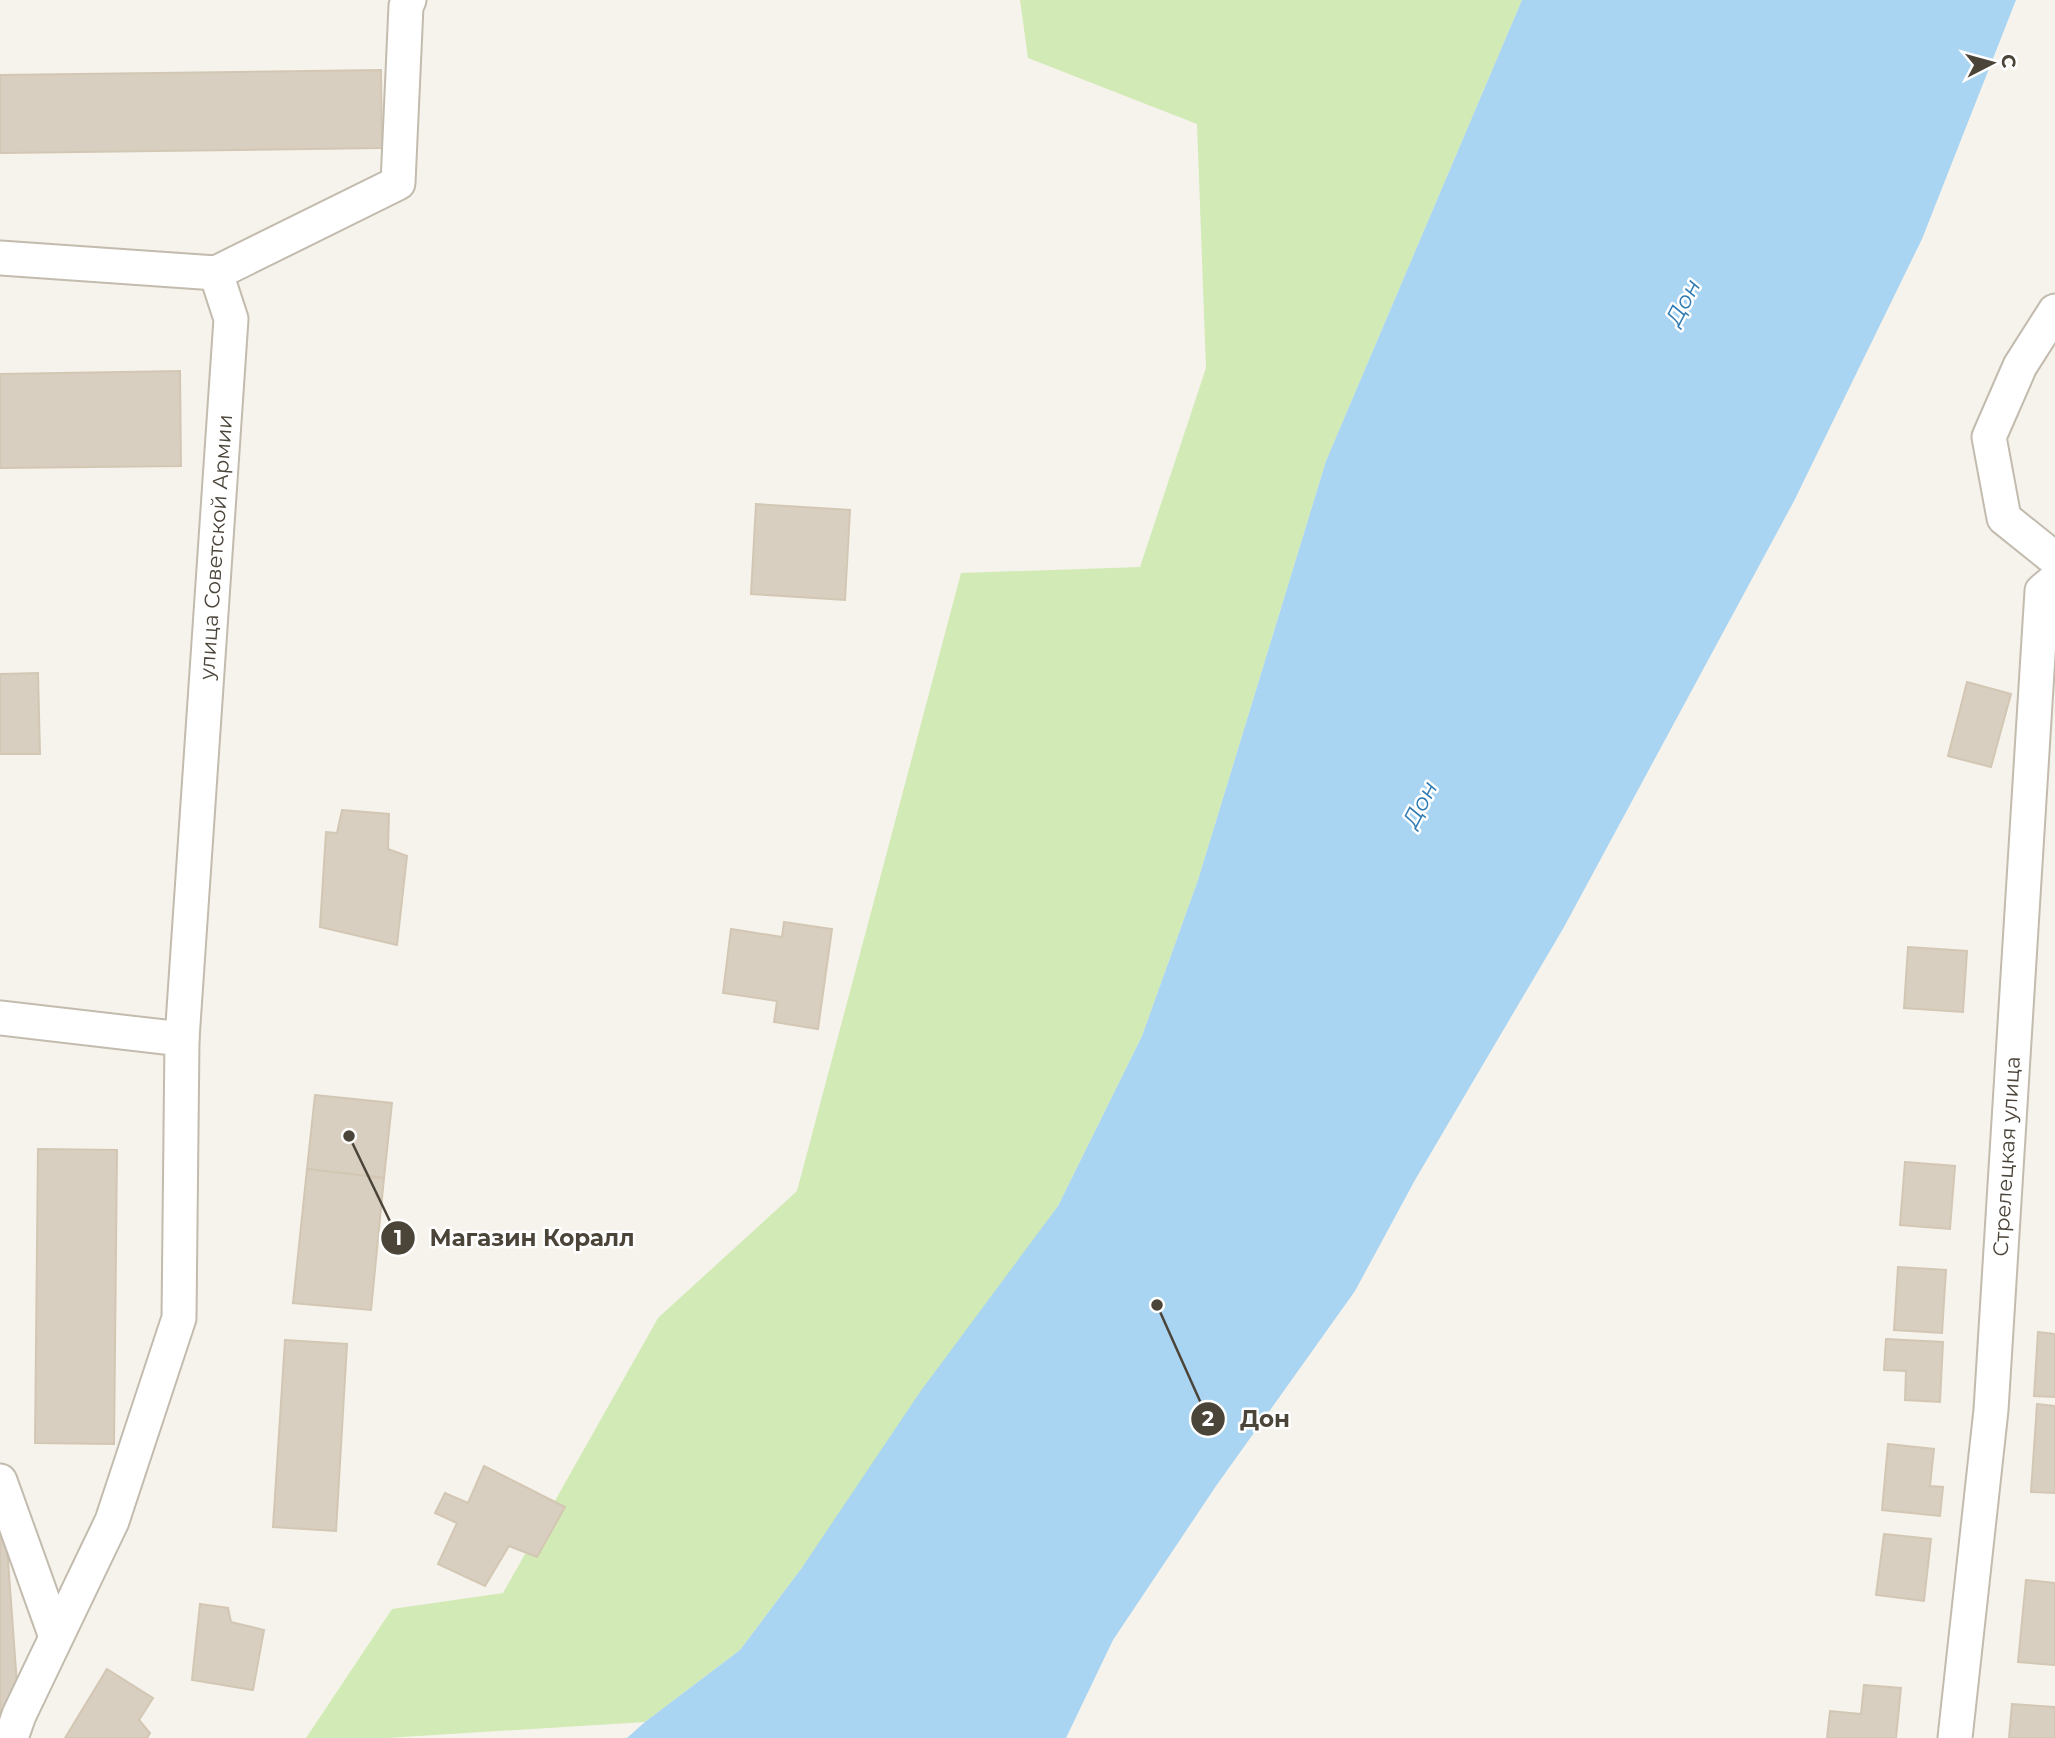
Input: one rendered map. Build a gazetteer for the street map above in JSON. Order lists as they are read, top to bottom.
{
  "streets": {
    "street": ["улица Советской Армии", "Стрелецкая улица"]
  },
  "water": ["Дон"],
  "places": ["Магазин Коралл", "Дон"],
  "north": "right"
}
